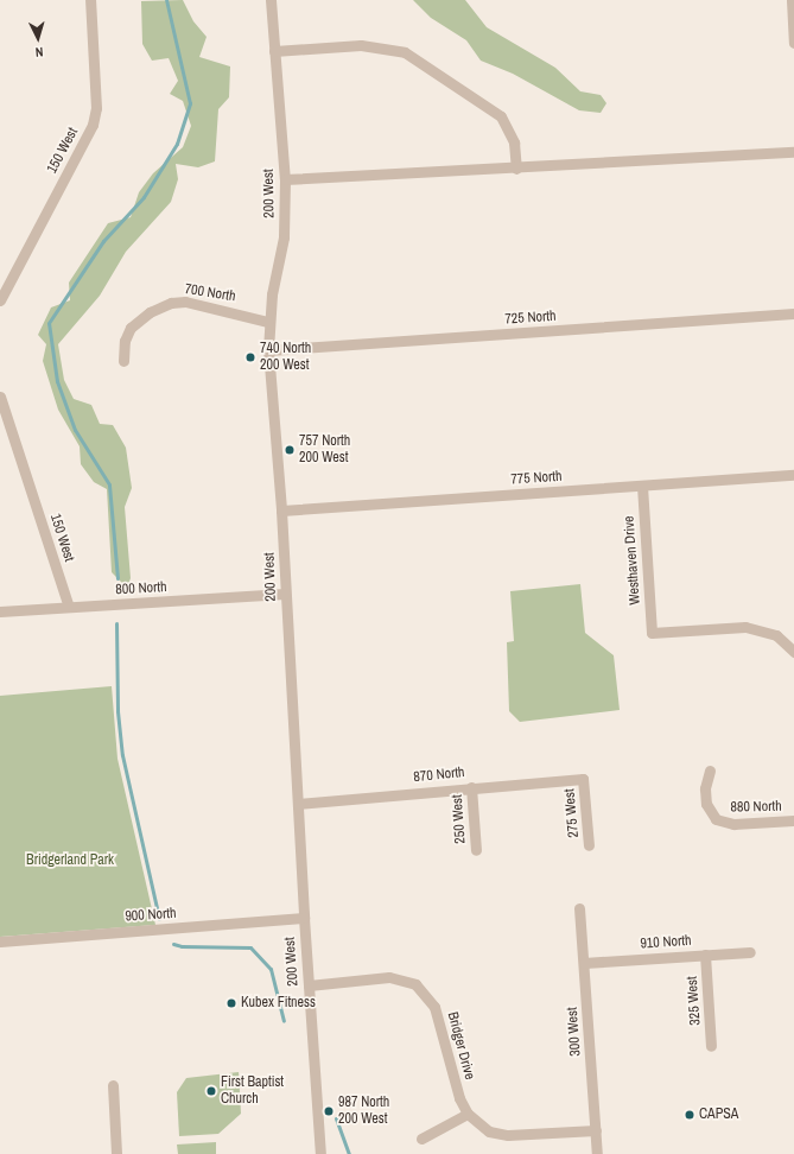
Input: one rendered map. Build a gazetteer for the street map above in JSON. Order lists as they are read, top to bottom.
{
  "streets": {
    "street": [
      "150 West",
      "200 West",
      "700 North",
      "725 North",
      "775 North",
      "Westhaven Drive",
      "800 North",
      "870 North",
      "880 North",
      "275 West",
      "250 West",
      "900 North",
      "910 North",
      "325 West",
      "300 West",
      "Bridger Drive"
    ]
  },
  "crossings": [
    ["150 West", "800 North"],
    ["200 West", "700 North"],
    ["200 West", "725 North"],
    ["200 West", "775 North"],
    ["200 West", "800 North"],
    ["200 West", "870 North"],
    ["200 West", "900 North"],
    ["200 West", "Bridger Drive"],
    ["775 North", "Westhaven Drive"],
    ["870 North", "275 West"],
    ["870 North", "250 West"],
    ["910 North", "325 West"],
    ["910 North", "300 West"],
    ["300 West", "Bridger Drive"]
  ],
  "parks": ["Bridgerland Park"],
  "places": [
    "740 North 200 West",
    "757 North 200 West",
    "Kubex Fitness",
    "First Baptist Church",
    "987 North 200 West",
    "CAPSA"
  ],
  "north": "bottom"
}
